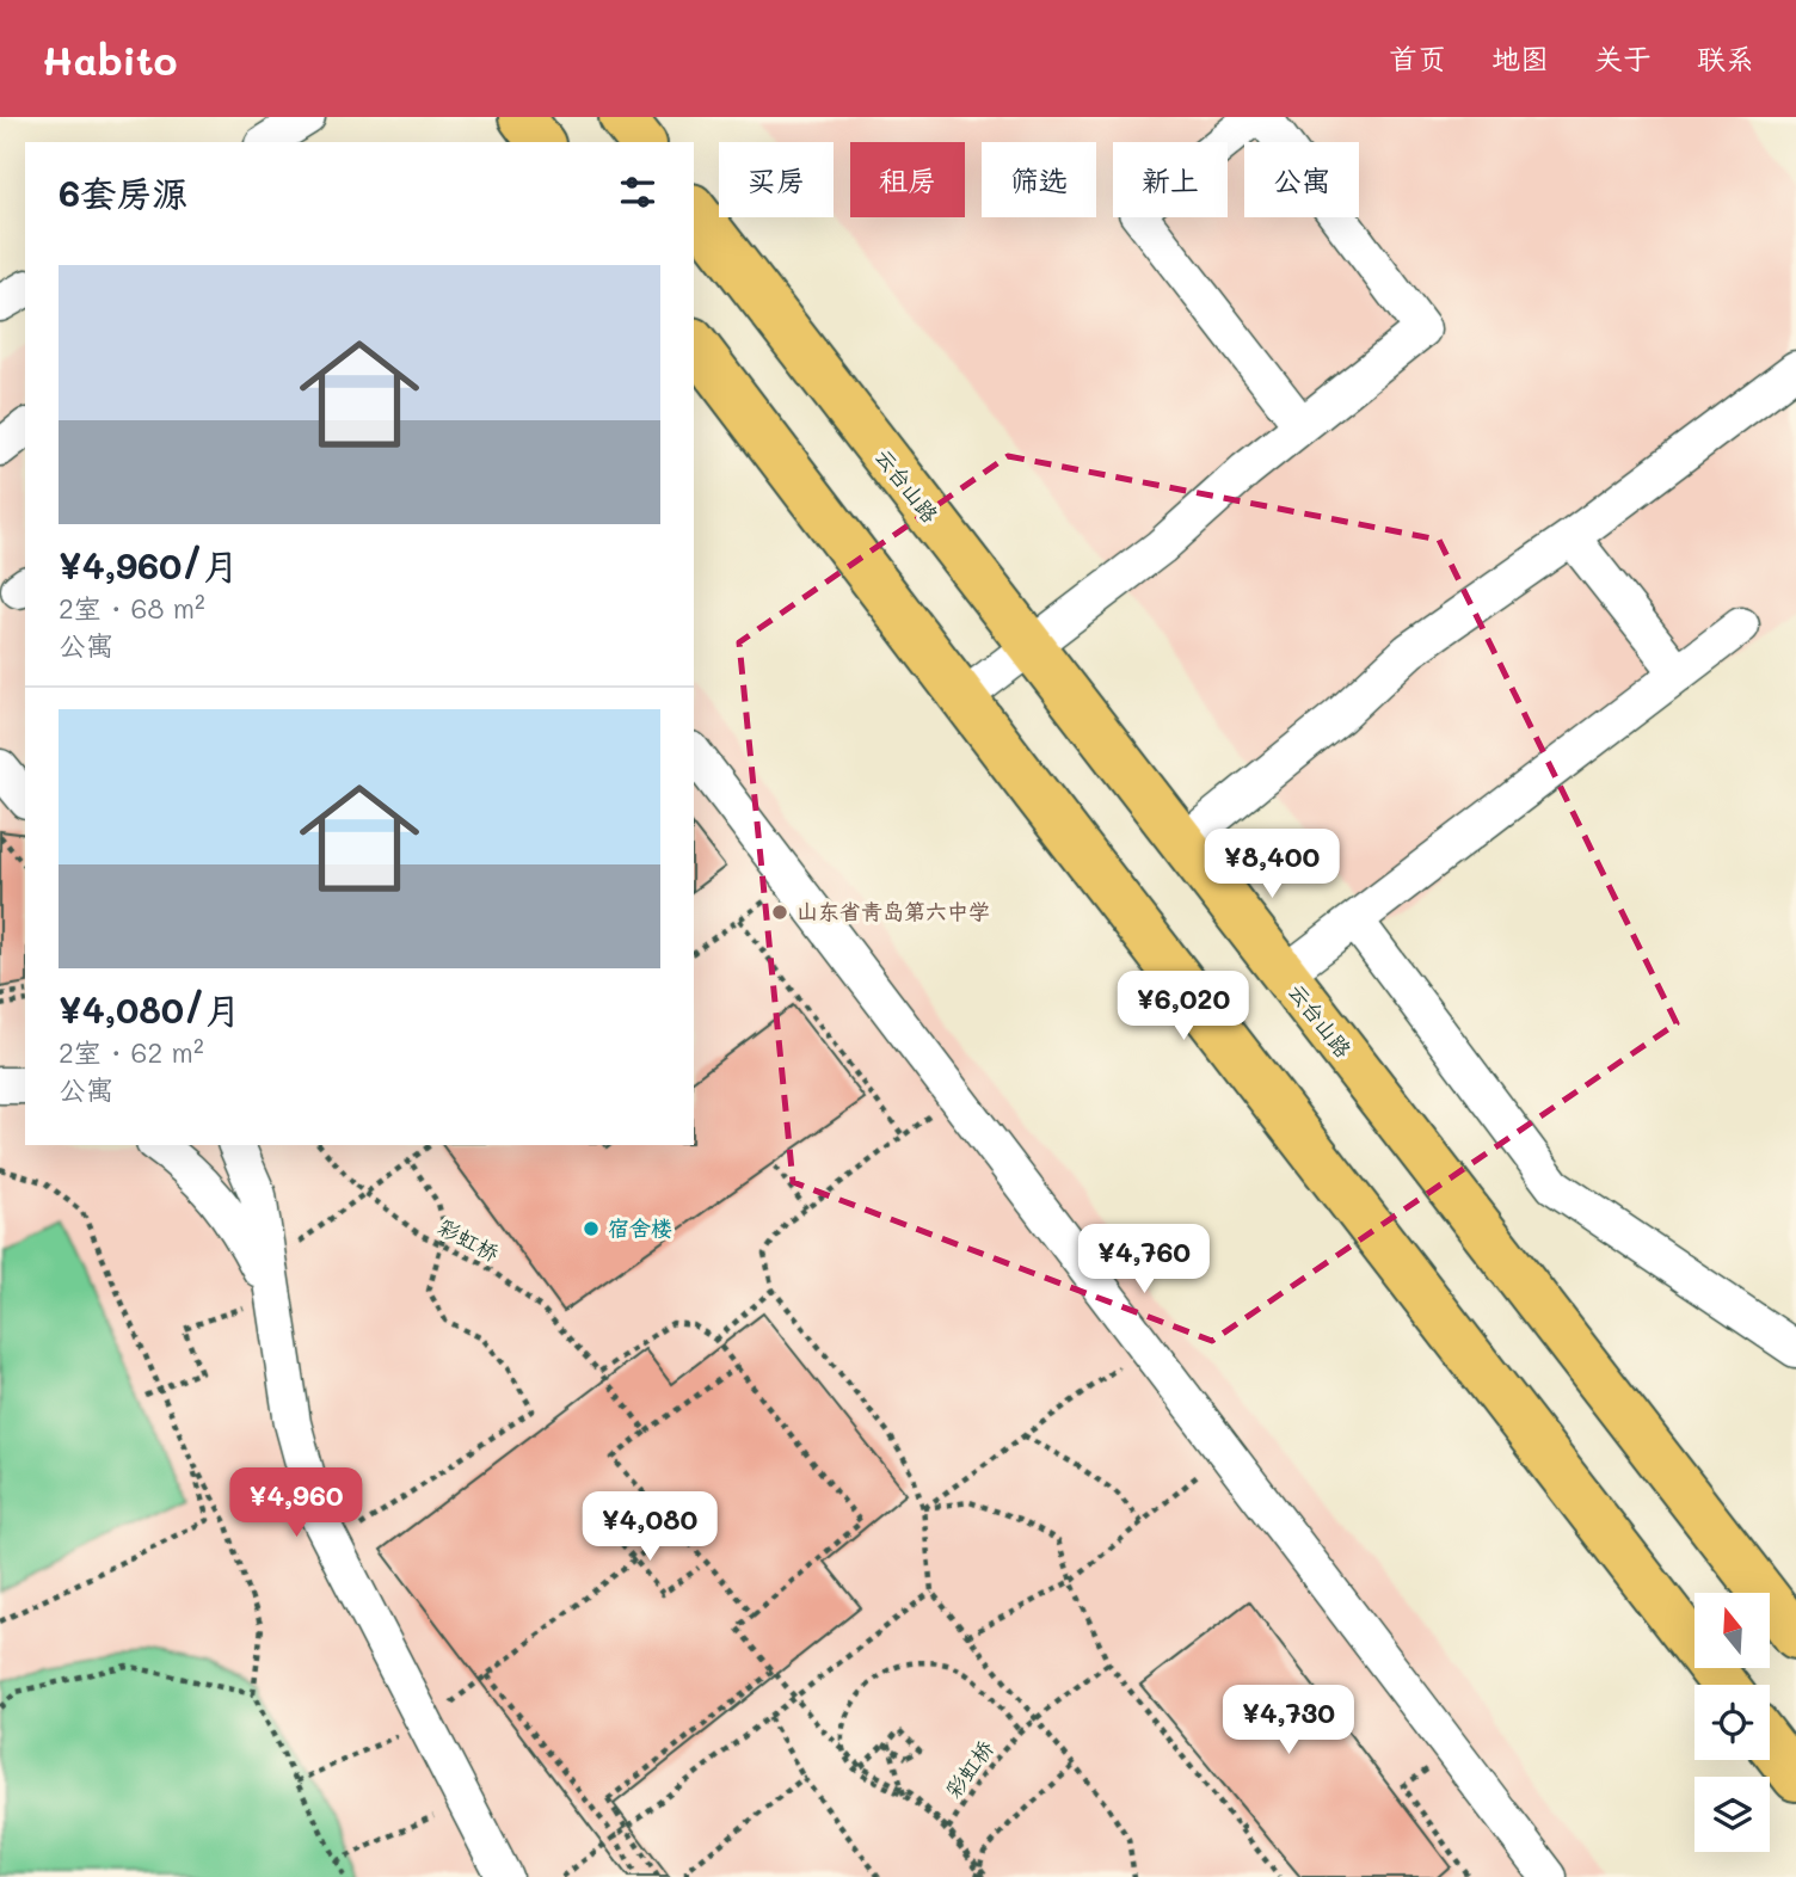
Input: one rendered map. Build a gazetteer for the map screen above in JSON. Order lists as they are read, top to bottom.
{
  "streets": {
    "main road": ["云台山路"],
    "path": ["彩虹桥"]
  },
  "places": ["山东省青岛第六中学", "宿舍楼"],
  "north": "top",
  "page": {
    "header": "Habito",
    "nav": [
      "首页",
      "地图",
      "关于",
      "联系"
    ],
    "chip": [
      "买房",
      "租房",
      "筛选",
      "新上",
      "公寓"
    ],
    "heading": "6套房源",
    "list": [
      {
        "name": "¥4,960/月",
        "note": "2室 · 68 m² · 公寓"
      },
      {
        "name": "¥4,080/月",
        "note": "2室 · 62 m² · 公寓"
      }
    ],
    "price": [
      "¥8,400",
      "¥6,020",
      "¥4,760",
      "¥4,960",
      "¥4,080",
      "¥4,730"
    ]
  }
}
